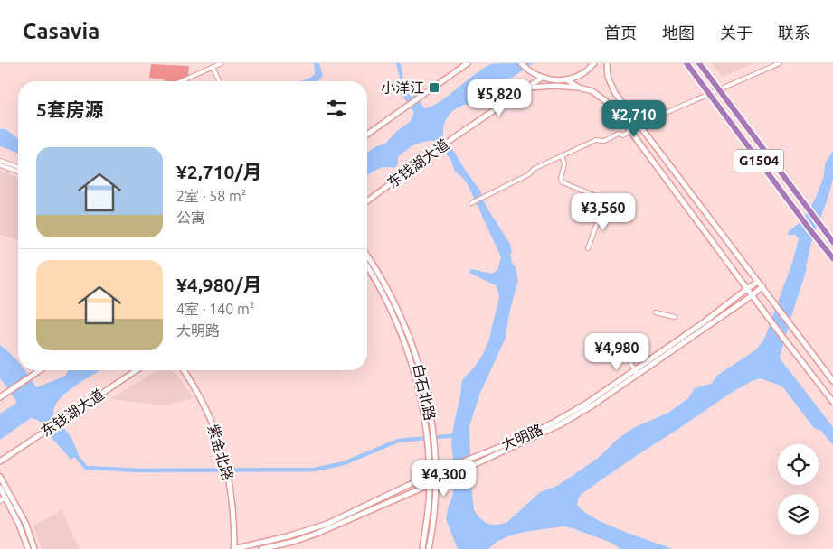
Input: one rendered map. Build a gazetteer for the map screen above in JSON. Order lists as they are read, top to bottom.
{
  "streets": {
    "highway": ["G1504"],
    "main road": [
      "东钱湖大道",
      "白石北路",
      "大明路",
      "紫金北路"
    ]
  },
  "crossings": [
    ["白石北路", "大明路"],
    ["大明路", "紫金北路"]
  ],
  "places": {
    "transit": ["小洋江"]
  },
  "page": {
    "header": "Casavia",
    "nav": [
      "首页",
      "地图",
      "关于",
      "联系"
    ],
    "price": [
      "¥5,820",
      "¥2,710",
      "¥3,560",
      "¥4,980",
      "¥4,300"
    ],
    "heading": "5套房源",
    "list": [
      {
        "name": "¥2,710/月",
        "note": "2室 · 58 m² · 公寓"
      },
      {
        "name": "¥4,980/月",
        "note": "4室 · 140 m² · 大明路"
      }
    ]
  }
}
